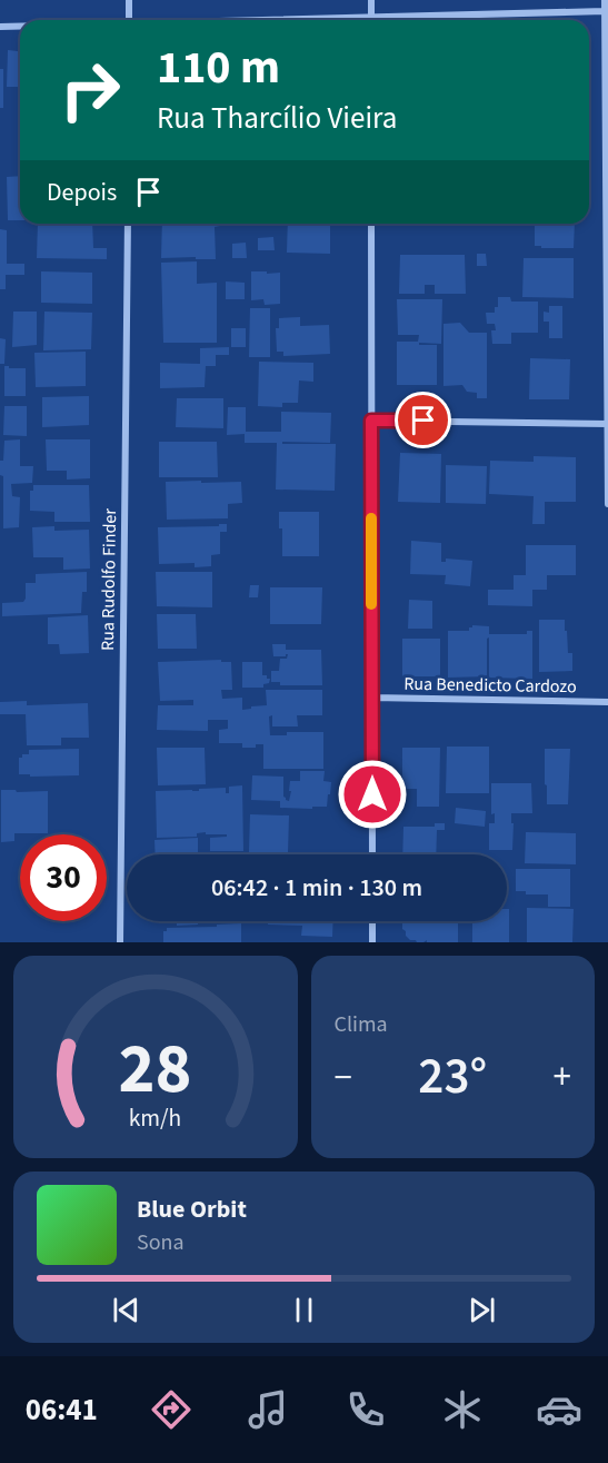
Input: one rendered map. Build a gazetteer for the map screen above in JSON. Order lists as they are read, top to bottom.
{
  "streets": {
    "street": ["Rua Rudolfo Finder", "Rua Benedicto Cardozo"]
  },
  "page": {
    "turn": ["110 m", "Rua Tharcílio Vieira"],
    "then": "Depois",
    "limit": "30",
    "trip": "06:42 · 1 min · 130 m",
    "tile": "Clima",
    "heat": ["−", "23°", "+"],
    "song": ["Blue Orbit", "Sona"],
    "tabs": "06:41",
    "gauge": ["28", "km/h"]
  }
}
